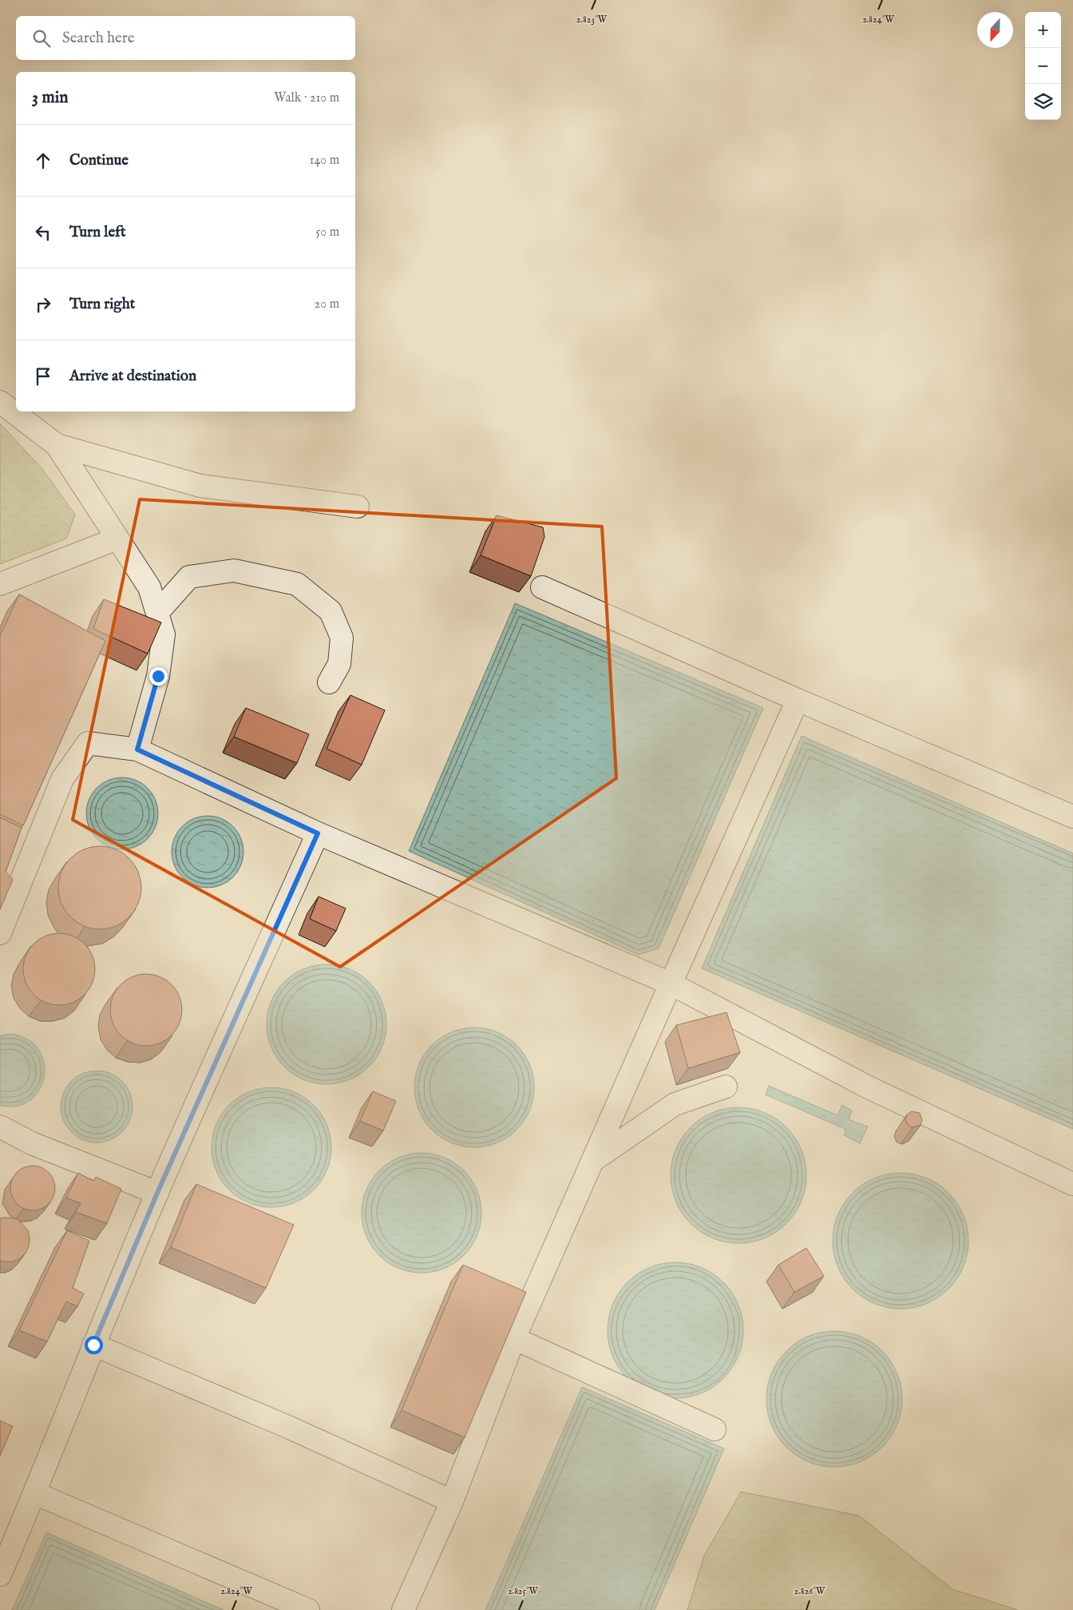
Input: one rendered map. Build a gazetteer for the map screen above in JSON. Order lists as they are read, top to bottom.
{
  "north": "bottom",
  "page": {
    "map_buttons": ["+", "−"],
    "search": "Search here",
    "heading": ["3 min", "Walk · 210 m"],
    "list": [
      ["Continue", "140 m"],
      ["Turn left", "50 m"],
      ["Turn right", "20 m"],
      "Arrive at destination"
    ]
  },
  "coordinates": [
    "2.823°W",
    "2.824°W",
    "2.825°W",
    "2.826°W"
  ]
}
